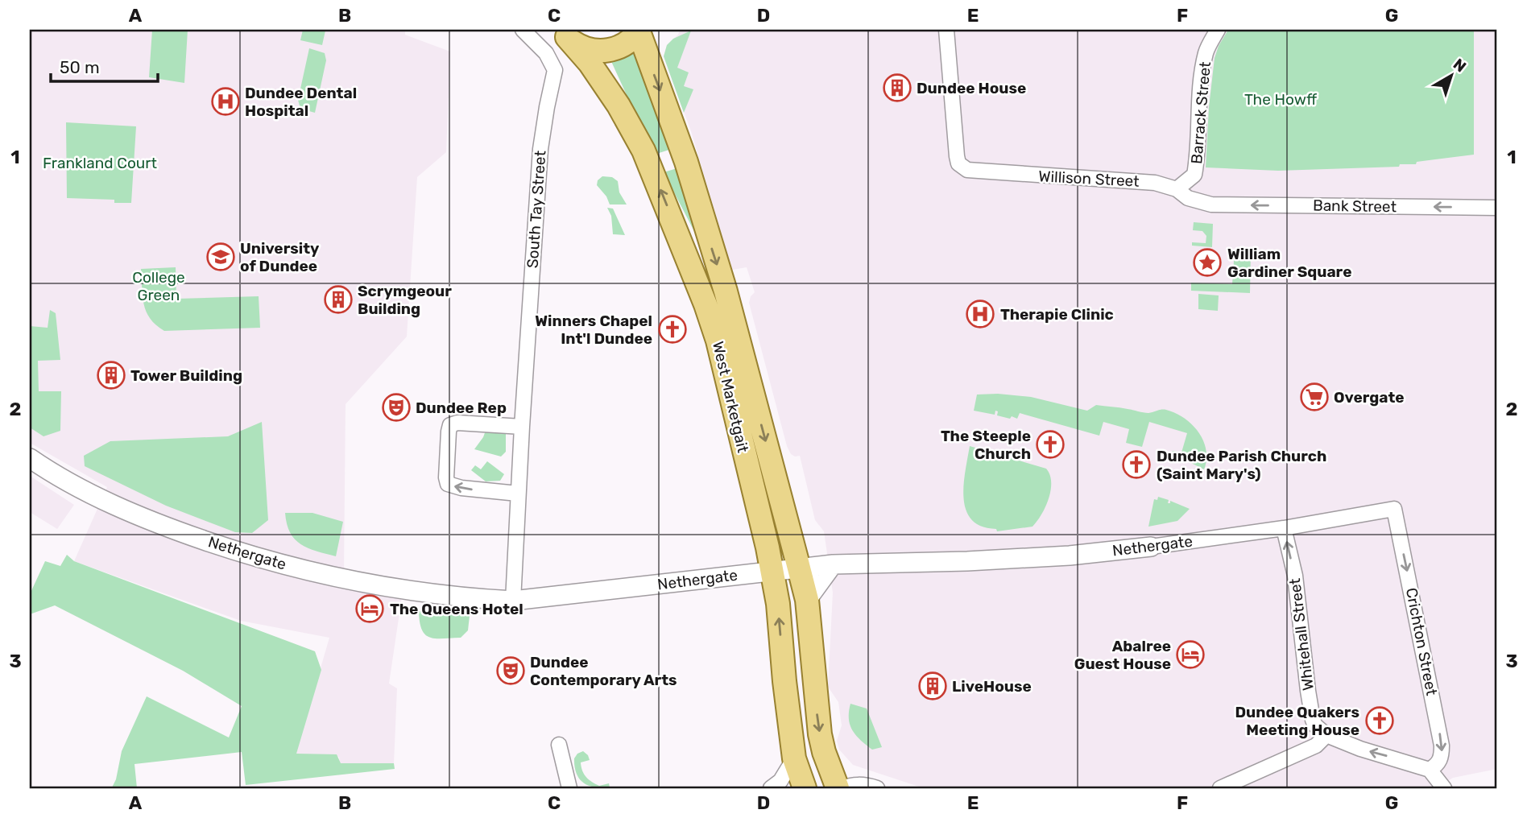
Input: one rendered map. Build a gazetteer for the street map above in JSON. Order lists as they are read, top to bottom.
{
  "streets": {
    "main road": ["West Marketgait"],
    "street": [
      "Barrack Street",
      "Willison Street",
      "Bank Street",
      "South Tay Street",
      "Nethergate",
      "Whitehall Street",
      "Crichton Street"
    ]
  },
  "crossings": [
    ["Barrack Street", "Willison Street"],
    ["Willison Street", "Bank Street"],
    ["West Marketgait", "Nethergate"],
    ["Nethergate", "Whitehall Street"],
    ["Nethergate", "Crichton Street"]
  ],
  "one_way": ["Bank Street", "Whitehall Street", "Crichton Street"],
  "parks": ["The Howff", "Frankland Court", "College Green"],
  "places": {
    "building": [
      "Dundee House",
      "Scrymgeour Building",
      "Tower Building",
      "LiveHouse"
    ],
    "hospital": ["Dundee Dental Hospital", "Therapie Clinic"],
    "school or university": ["University of Dundee"],
    "place": ["William Gardiner Square"],
    "church": [
      "Winners Chapel Int'l Dundee",
      "The Steeple Church",
      "Dundee Parish Church (Saint Mary's)",
      "Dundee Quakers Meeting House"
    ],
    "supermarket": ["Overgate"],
    "theatre": ["Dundee Rep", "Dundee Contemporary Arts"],
    "hotel": ["The Queens Hotel", "Abalree Guest House"]
  },
  "scale_bar": "50 m",
  "north": "top right",
  "grid": {
    "columns": [
      "A",
      "B",
      "C",
      "D",
      "E",
      "F",
      "G"
    ],
    "rows": ["1", "2", "3"]
  }
}
